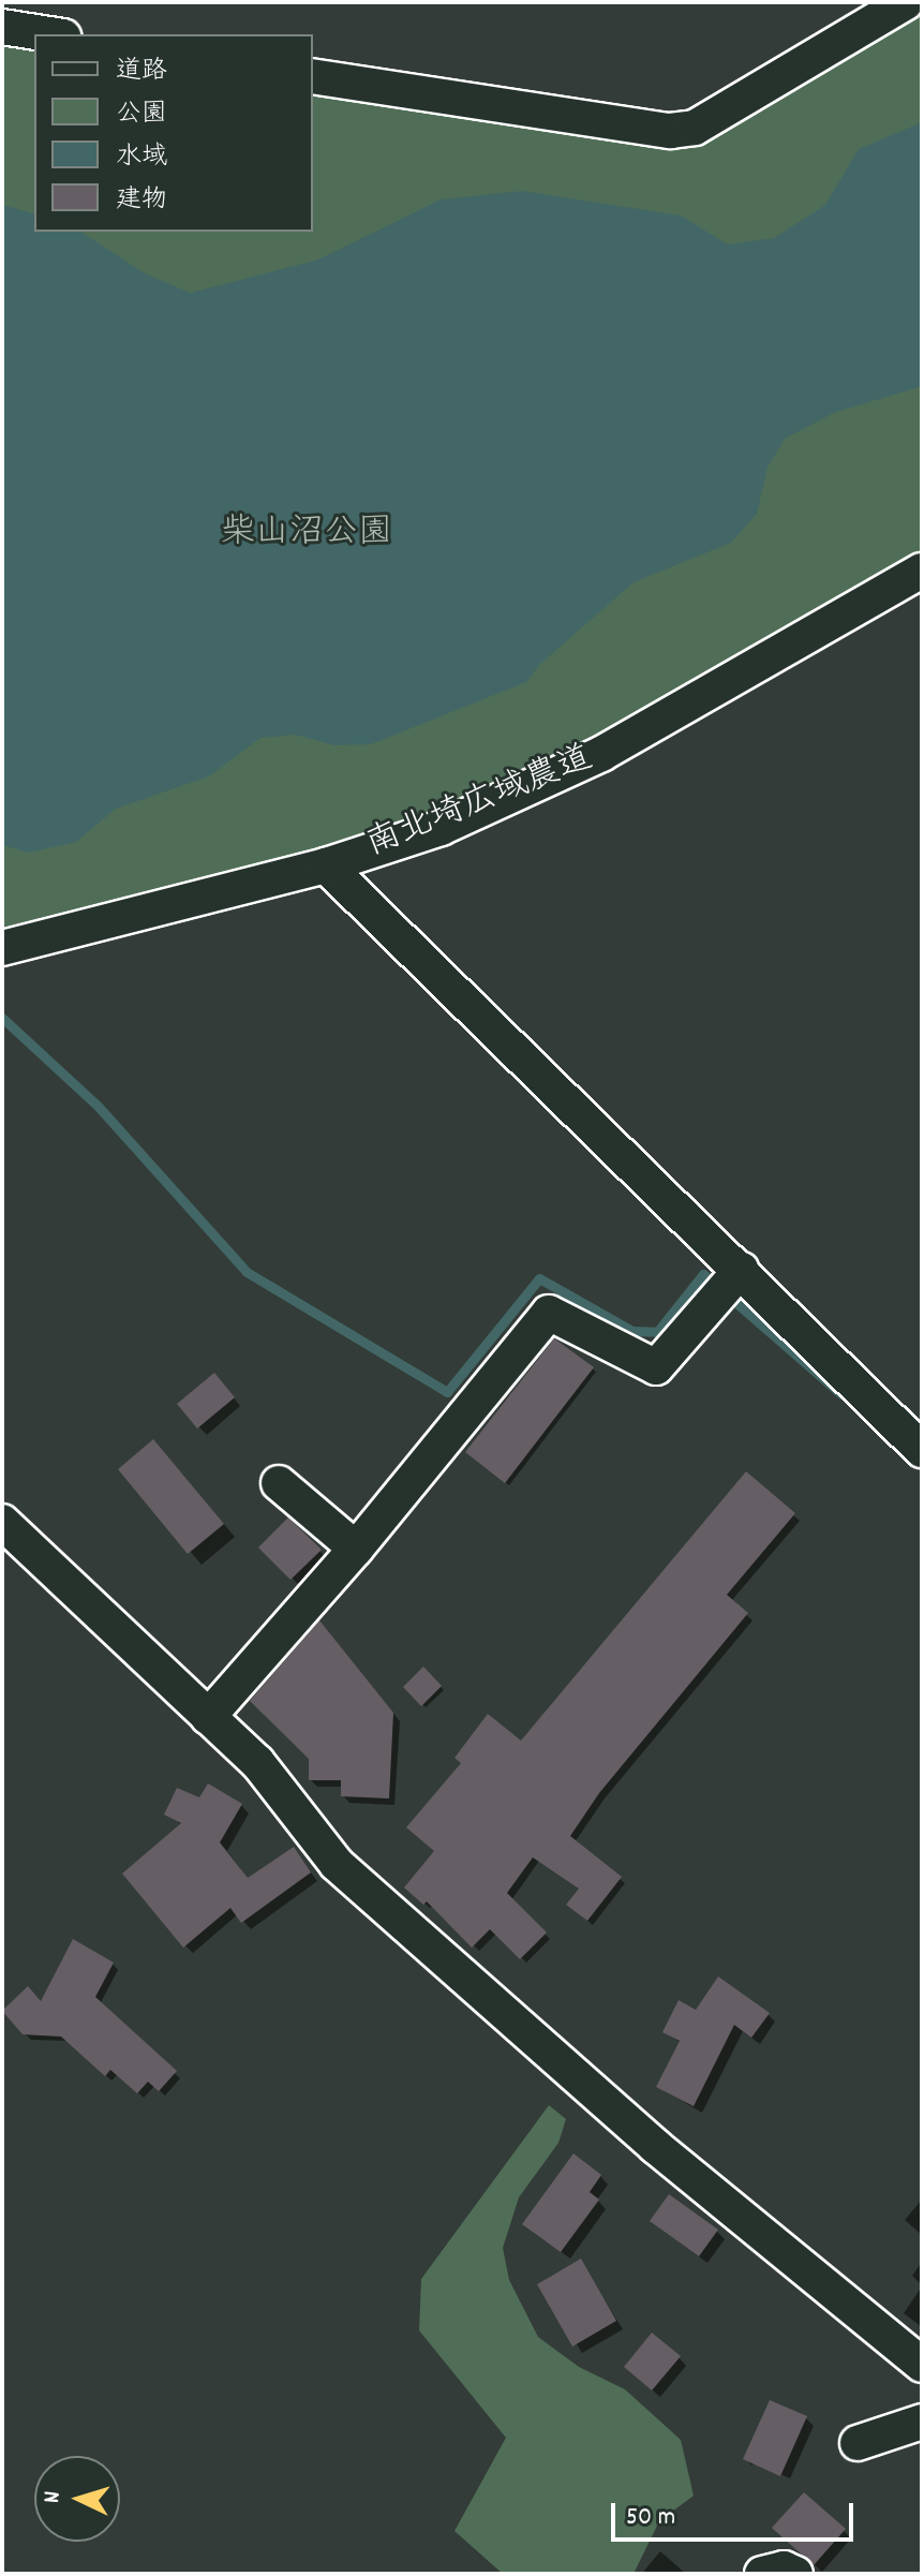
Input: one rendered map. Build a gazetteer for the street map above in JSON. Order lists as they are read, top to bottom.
{
  "streets": {
    "street": ["南北埼広域農道"]
  },
  "parks": ["柴山沼公園"],
  "legend": [
    "道路",
    "公園",
    "水域",
    "建物"
  ],
  "scale_bar": "50 m",
  "north": "left"
}
